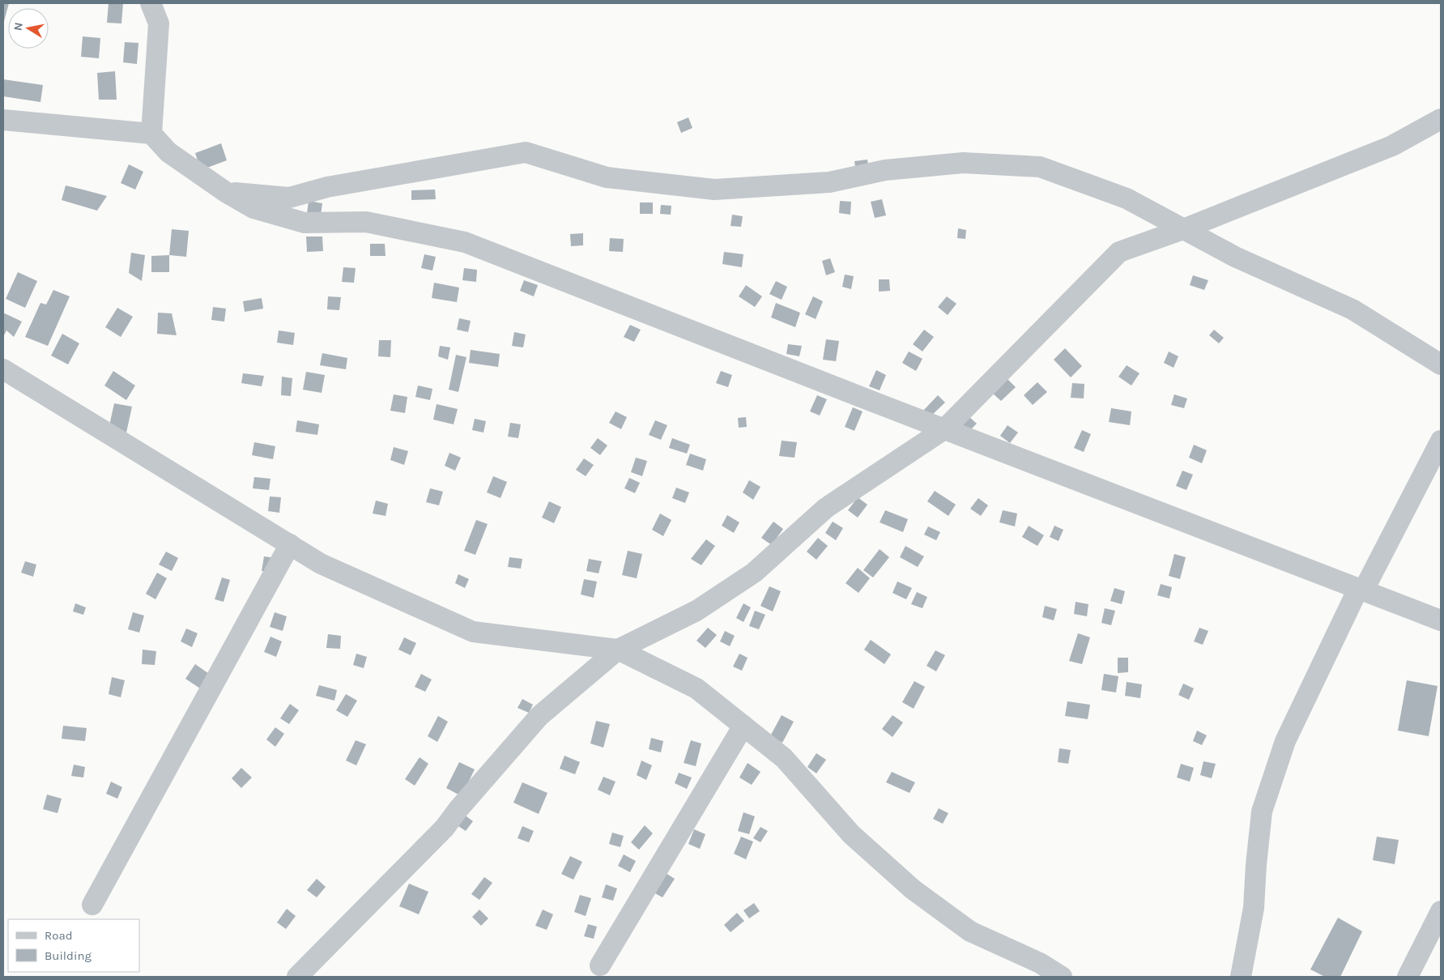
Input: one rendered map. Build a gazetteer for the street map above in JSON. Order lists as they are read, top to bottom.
{
  "legend": ["Road", "Building"],
  "north": "left"
}
